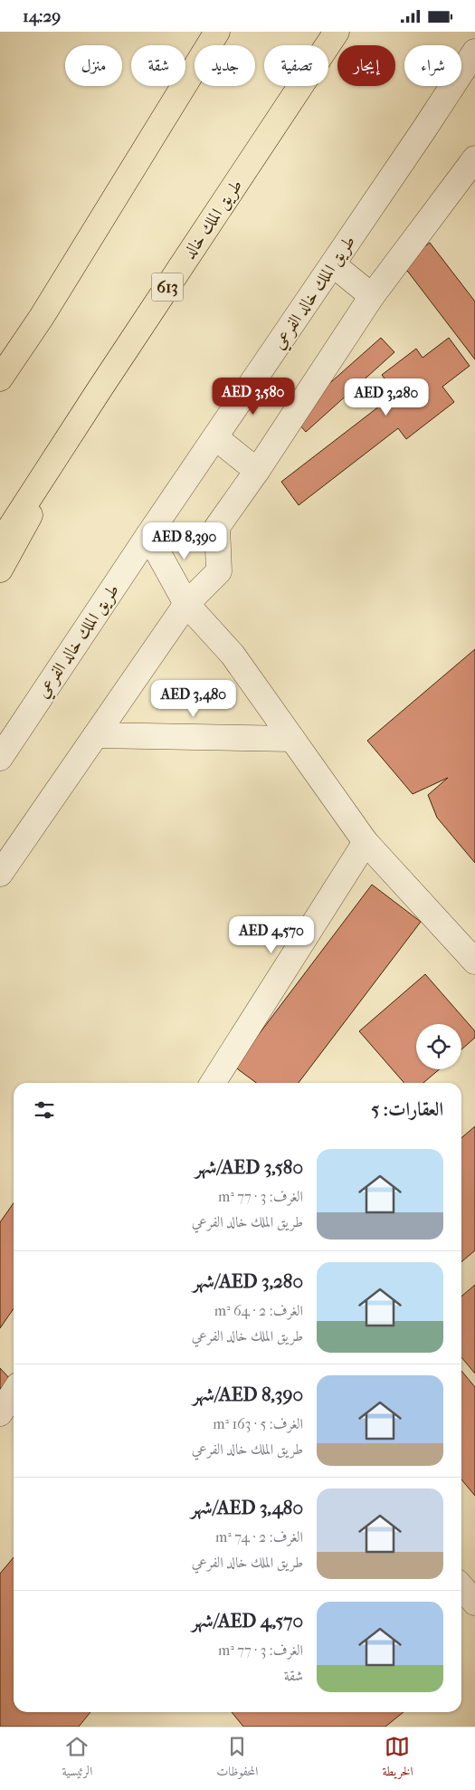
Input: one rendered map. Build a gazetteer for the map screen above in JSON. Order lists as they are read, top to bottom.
{
  "streets": {
    "main road": ["طريق الملك خالد", "613"],
    "street": ["طريق الملك خالد الفرعي"]
  },
  "page": {
    "status": "14:29",
    "chip": [
      "شراء",
      "إيجار",
      "تصفية",
      "جديد",
      "شقة",
      "منزل"
    ],
    "price": [
      "AED 3,580",
      "AED 3,280",
      "AED 8,390",
      "AED 3,480",
      "AED 4,570"
    ],
    "heading": "العقارات: 5",
    "list": [
      {
        "name": "AED 3,580/شهر",
        "note": "الغرف: 3 · 77 m² · طريق الملك خالد الفرعي"
      },
      {
        "name": "AED 3,280/شهر",
        "note": "الغرف: 2 · 64 m² · طريق الملك خالد الفرعي"
      },
      {
        "name": "AED 8,390/شهر",
        "note": "الغرف: 5 · 163 m² · طريق الملك خالد الفرعي"
      },
      {
        "name": "AED 3,480/شهر",
        "note": "الغرف: 2 · 74 m² · طريق الملك خالد الفرعي"
      },
      {
        "name": "AED 4,570/شهر",
        "note": "الغرف: 3 · 77 m² · شقة"
      }
    ],
    "tabs": ["الخريطة", "المحفوظات", "الرئيسية"]
  }
}
